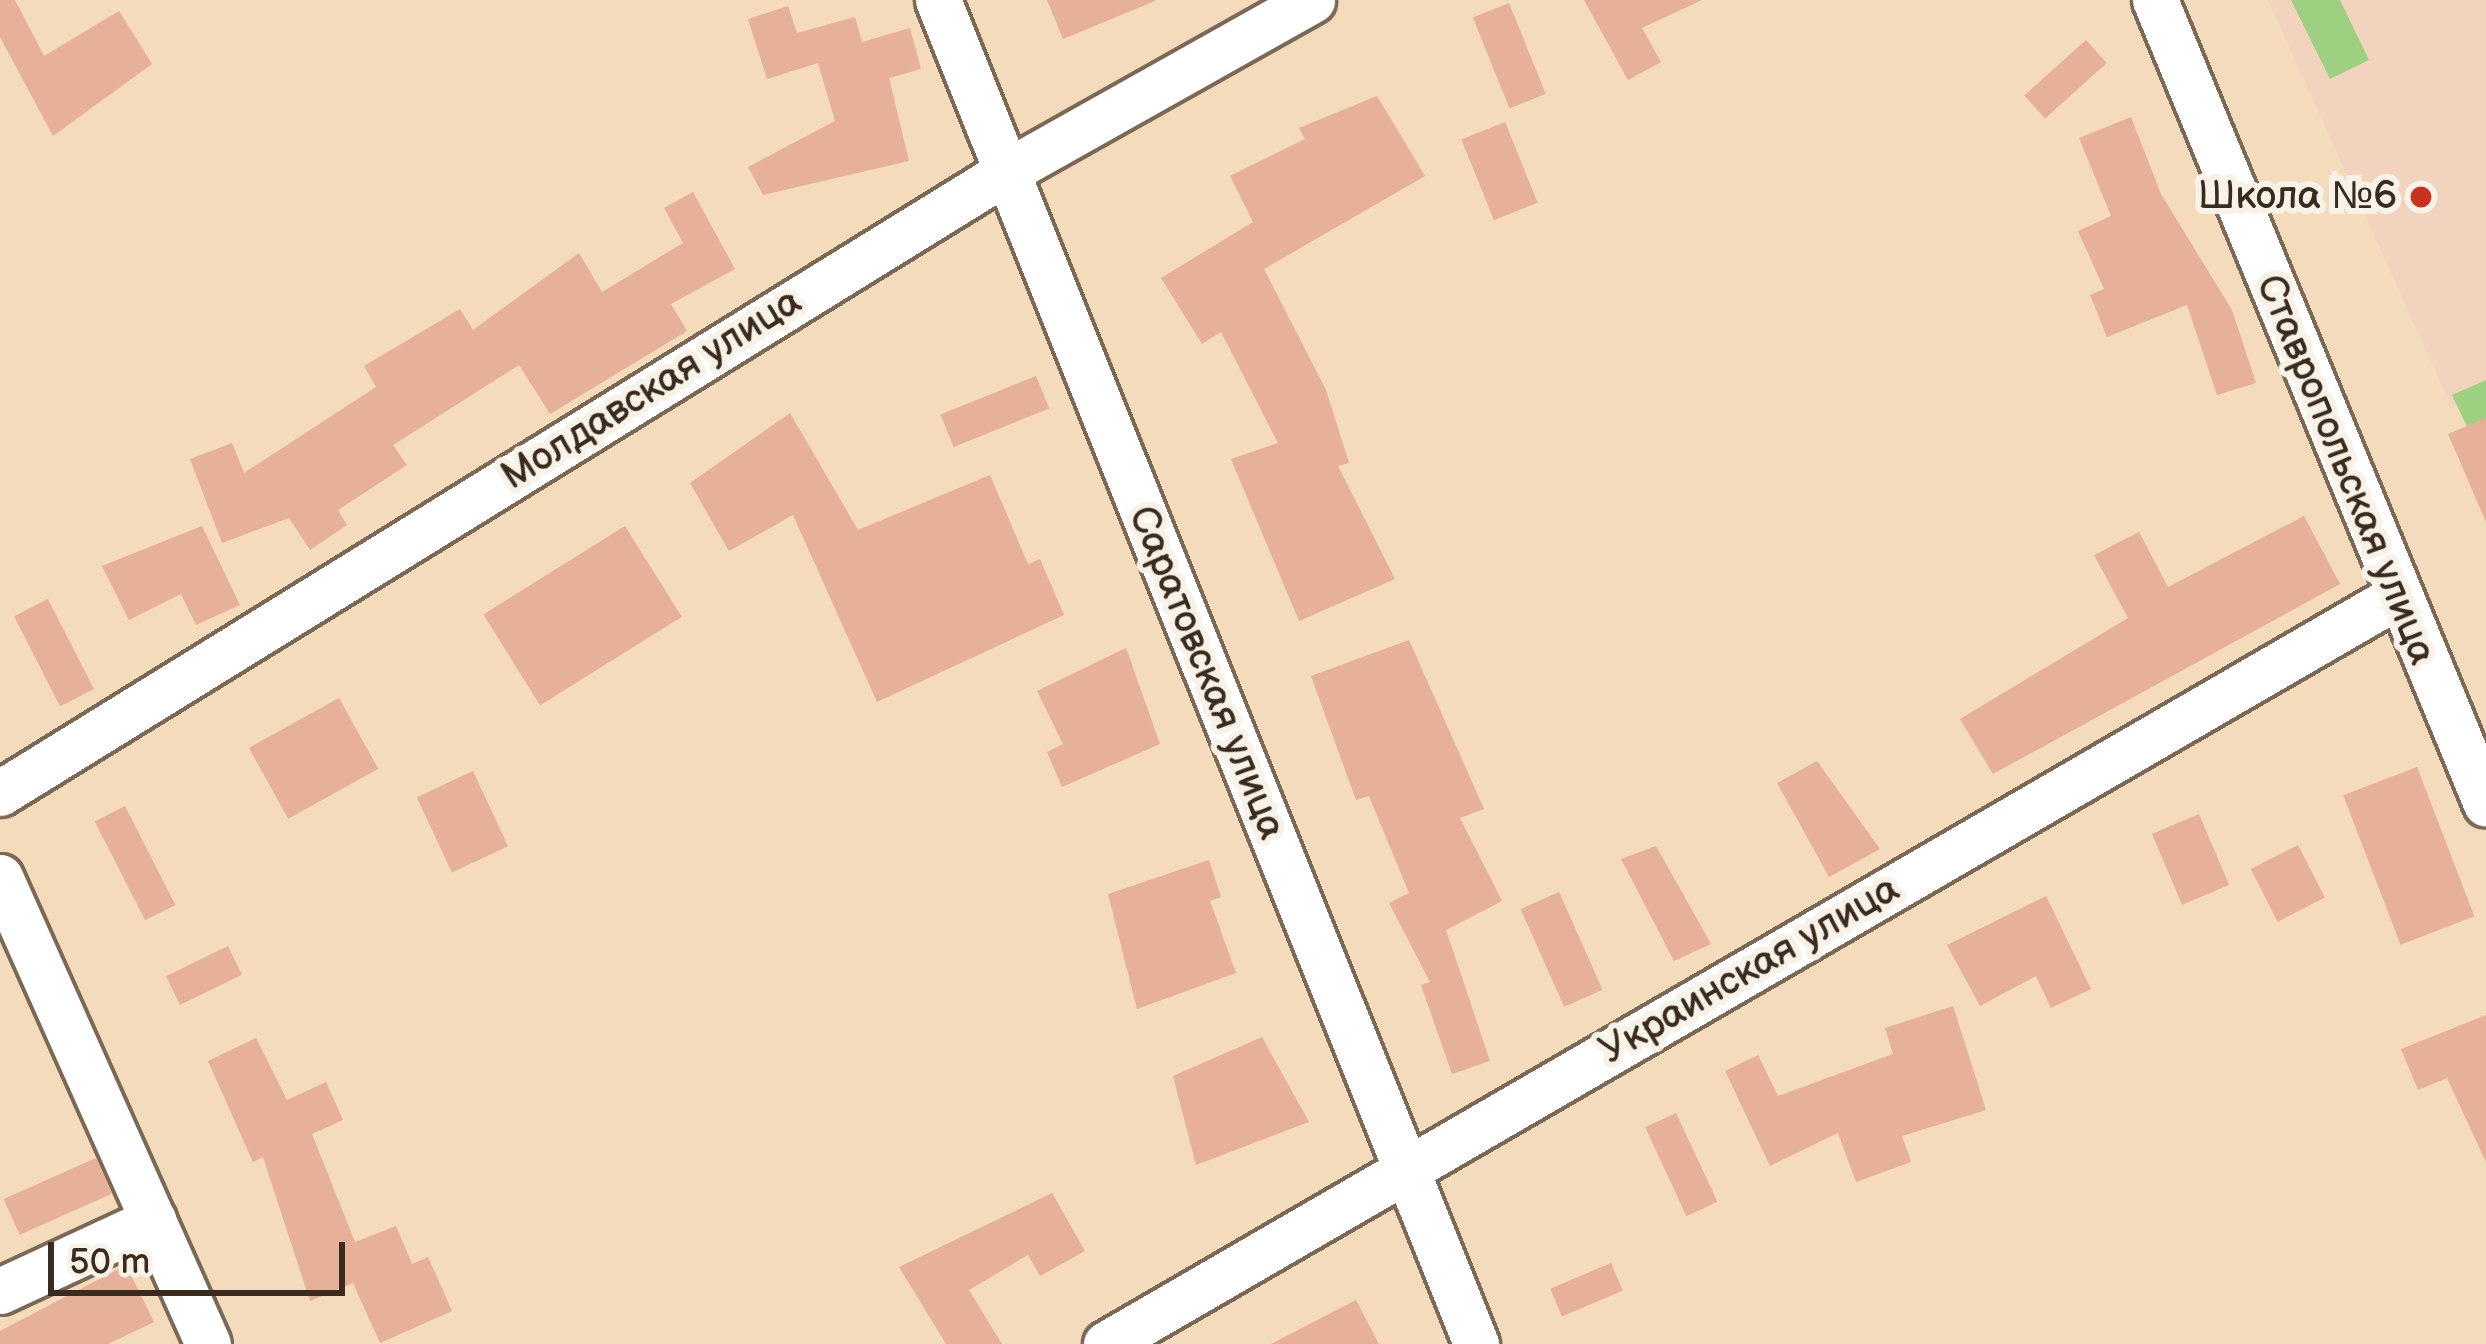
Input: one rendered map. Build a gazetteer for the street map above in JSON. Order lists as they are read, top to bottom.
{
  "streets": {
    "street": [
      "Молдавская улица",
      "Ставропольская улица",
      "Саратовская улица",
      "Украинская улица"
    ]
  },
  "crossings": [
    ["Молдавская улица", "Саратовская улица"],
    ["Ставропольская улица", "Украинская улица"],
    ["Саратовская улица", "Украинская улица"]
  ],
  "places": ["Школа №6"],
  "scale_bar": "50 m"
}
